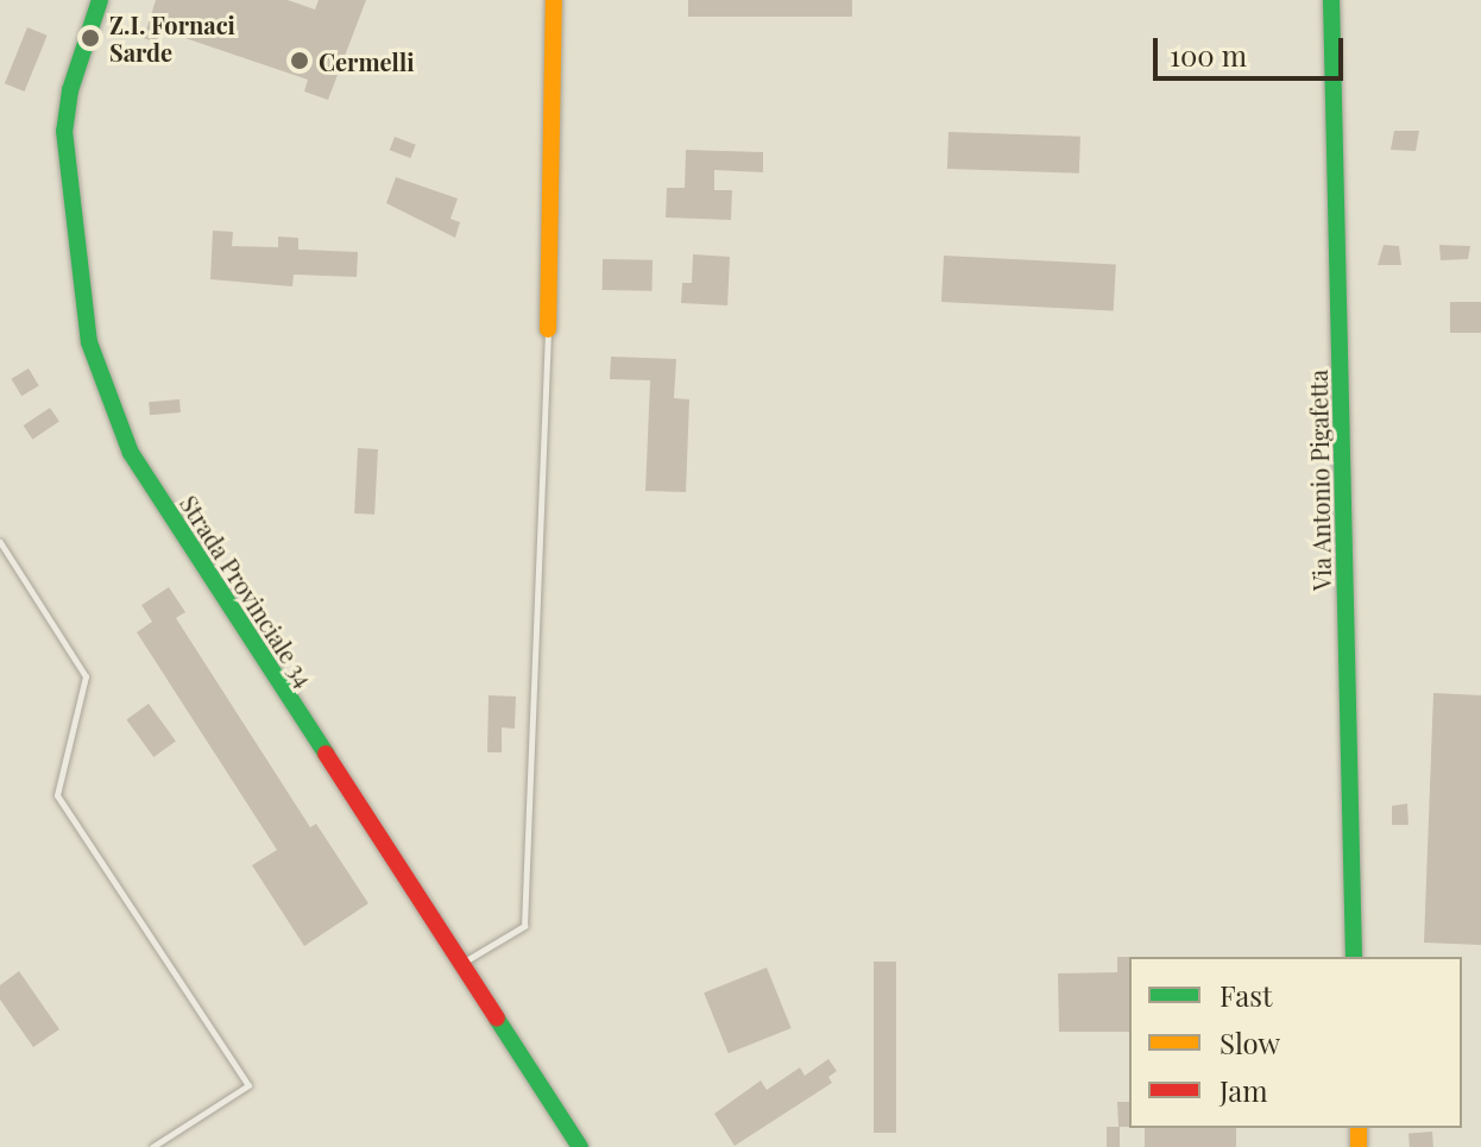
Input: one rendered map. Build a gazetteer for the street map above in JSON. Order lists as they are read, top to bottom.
{
  "streets": {
    "street": ["Via Antonio Pigafetta", "Strada Provinciale 34"]
  },
  "places": ["Z.I. Fornaci Sarde", "Cermelli"],
  "legend": ["Fast", "Slow", "Jam"],
  "scale_bar": "100 m"
}
